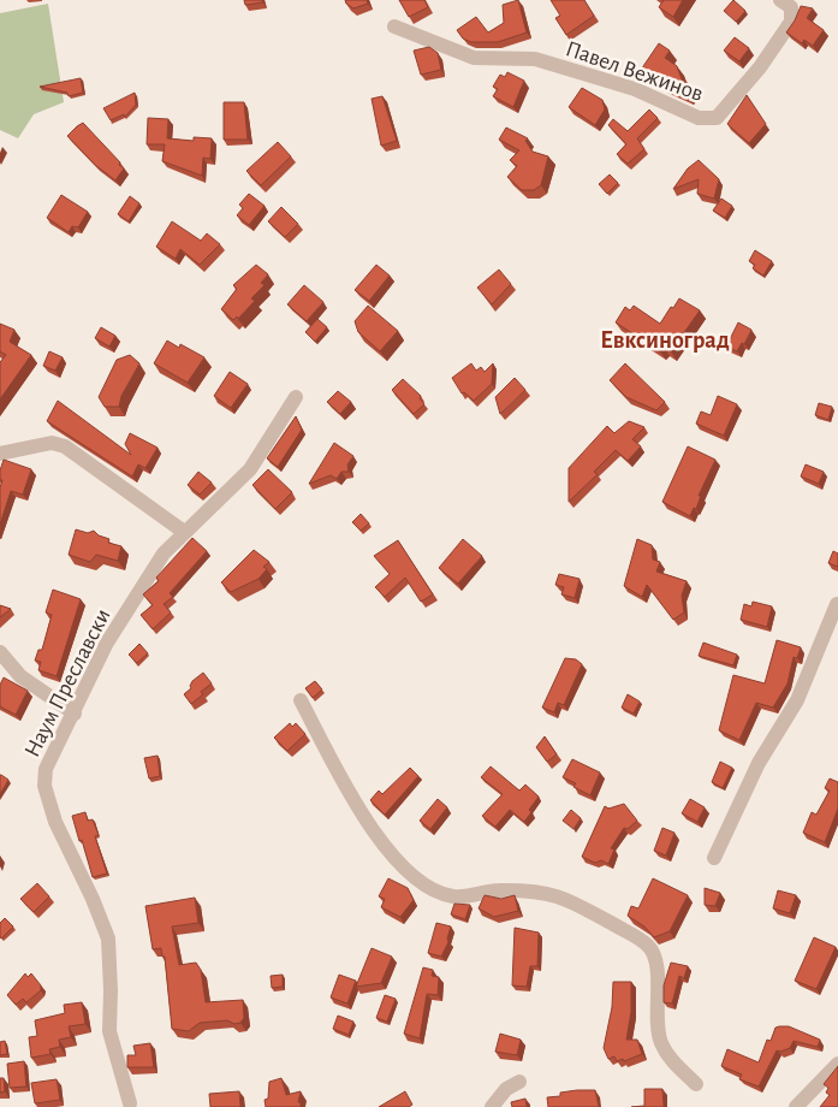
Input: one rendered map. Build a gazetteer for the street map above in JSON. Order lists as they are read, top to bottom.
{
  "streets": {
    "street": ["Павел Вежинов", "Наум Преславски"]
  },
  "districts": ["Евксиноград"]
}
